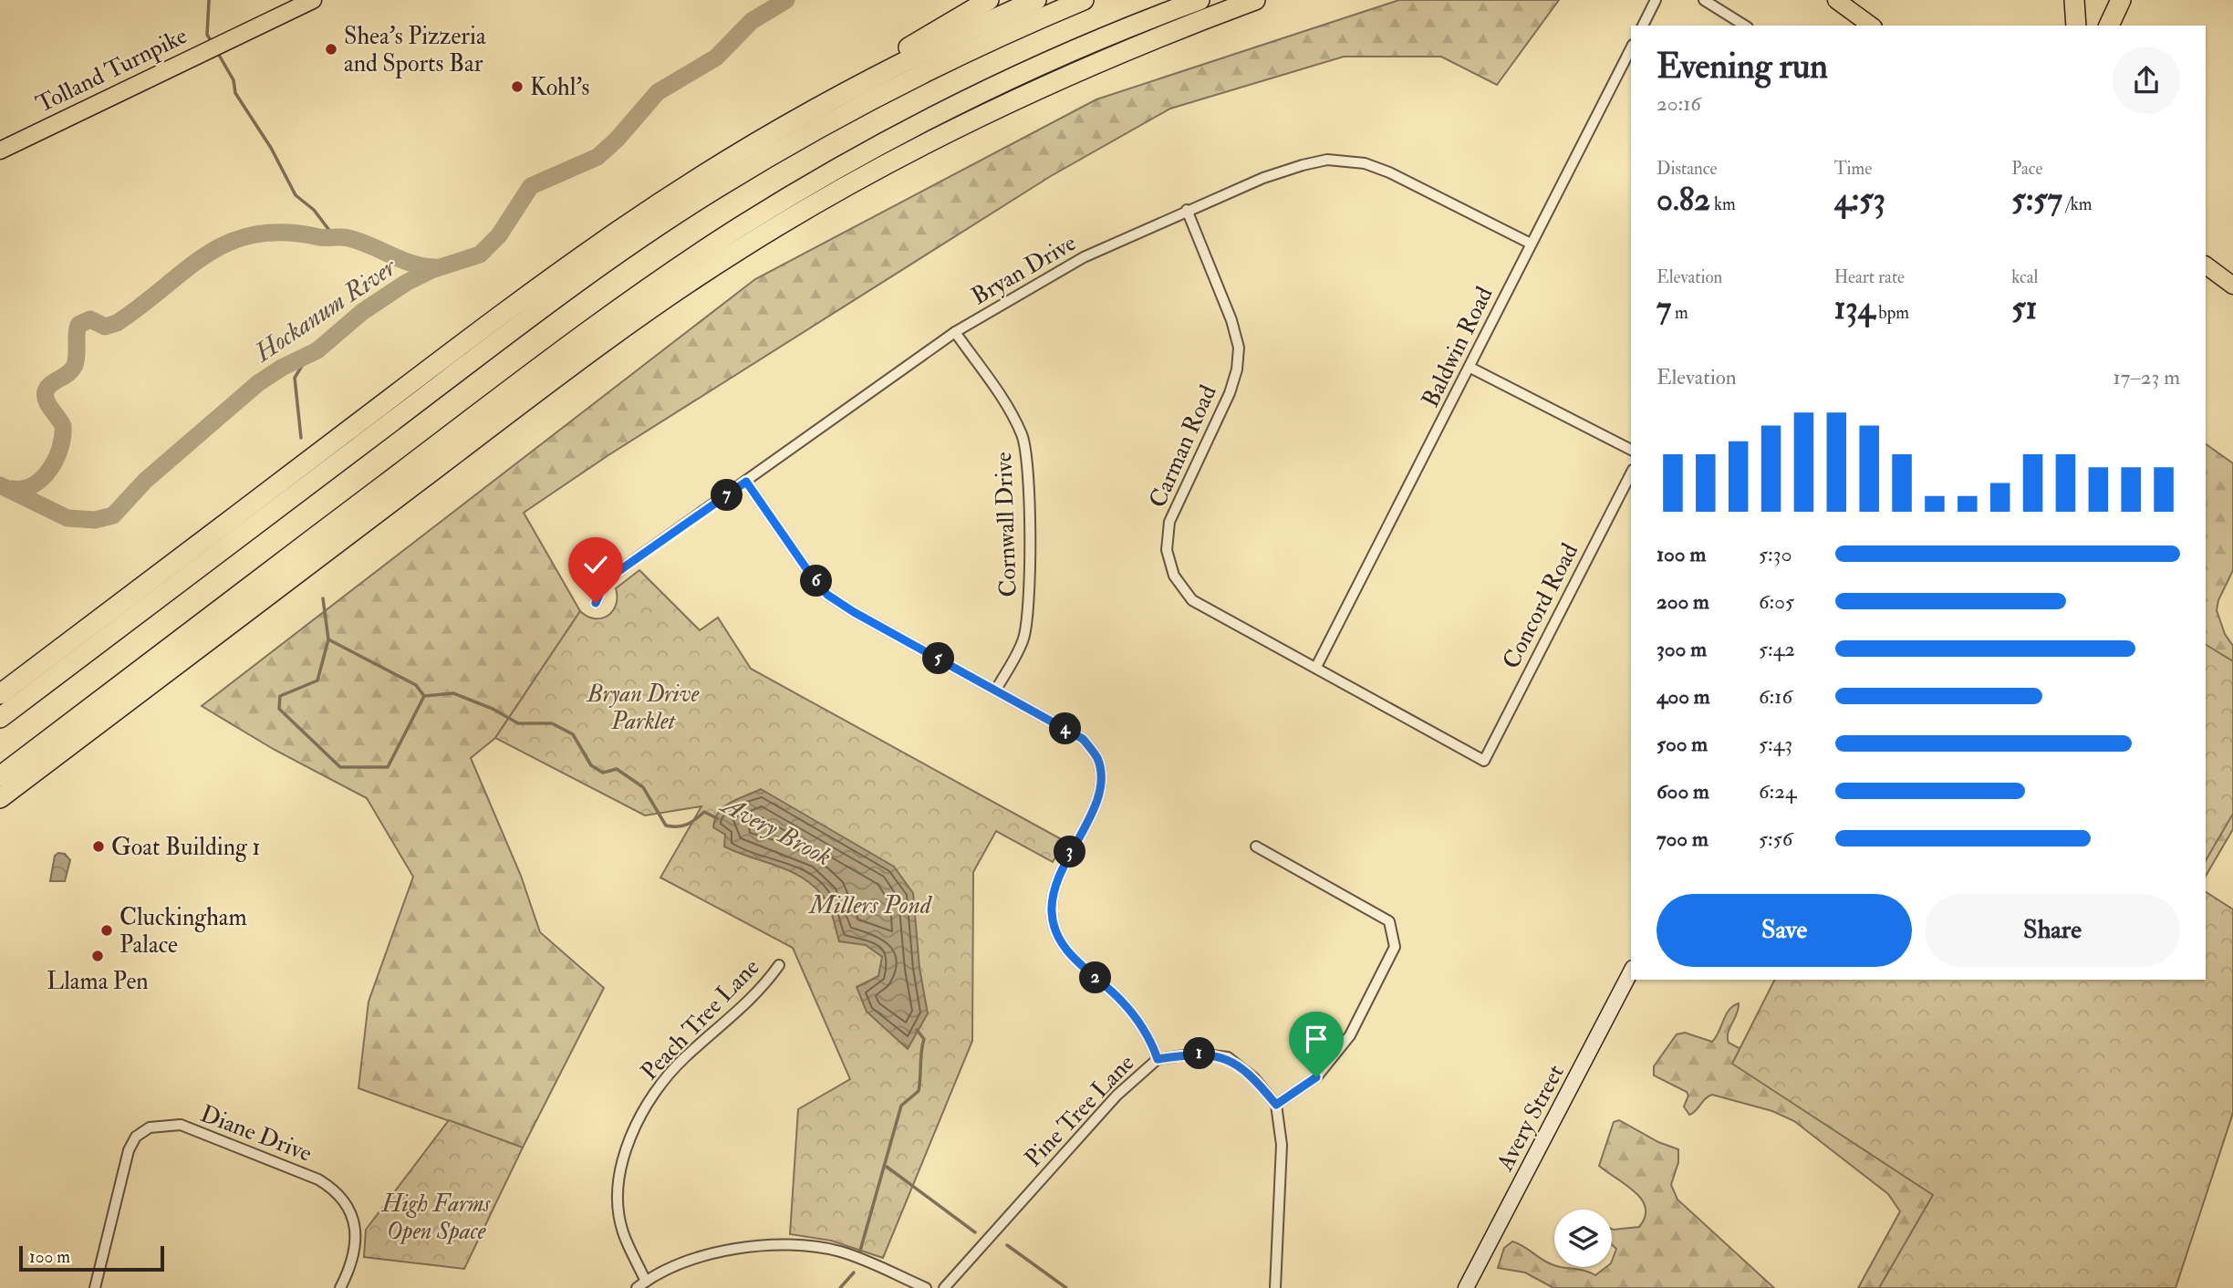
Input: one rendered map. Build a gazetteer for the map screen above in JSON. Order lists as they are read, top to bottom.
{
  "streets": {
    "main road": ["Tolland Turnpike", "Avery Street"],
    "street": [
      "Bryan Drive",
      "Baldwin Road",
      "Carman Road",
      "Cornwall Drive",
      "Concord Road",
      "Peach Tree Lane",
      "Pine Tree Lane",
      "Diane Drive"
    ]
  },
  "crossings": [
    ["Bryan Drive", "Baldwin Road"],
    ["Bryan Drive", "Carman Road"],
    ["Bryan Drive", "Cornwall Drive"],
    ["Baldwin Road", "Carman Road"],
    ["Carman Road", "Concord Road"]
  ],
  "water": ["Hockanum River", "Avery Brook", "Millers Pond"],
  "parks": ["Bryan Drive Parklet", "High Farms Open Space"],
  "places": [
    "Shea's Pizzeria and Sports Bar",
    "Kohl's",
    "Goat Building 1",
    "Cluckingham Palace",
    "Llama Pen"
  ],
  "scale_bar": "100 m",
  "page": {
    "heading": ["Evening run", "20:16"],
    "stats": [
      ["Distance", "0.82 km"],
      ["Time", "4:53"],
      ["Pace", "5:57 /km"],
      ["Elevation", "7 m"],
      ["Heart rate", "134 bpm"],
      ["kcal", "51"]
    ],
    "chart": ["Elevation", "17–23 m"],
    "pins": [
      "7",
      "6",
      "5",
      "4",
      "3",
      "2",
      "1"
    ],
    "list": [
      {
        "name": "100 m",
        "note": "5:30"
      },
      {
        "name": "200 m",
        "note": "6:05"
      },
      {
        "name": "300 m",
        "note": "5:42"
      },
      {
        "name": "400 m",
        "note": "6:16"
      },
      {
        "name": "500 m",
        "note": "5:43"
      },
      {
        "name": "600 m",
        "note": "6:24"
      },
      {
        "name": "700 m",
        "note": "5:56"
      }
    ],
    "buttons": ["Save", "Share"],
    "scale": "100 m"
  }
}
